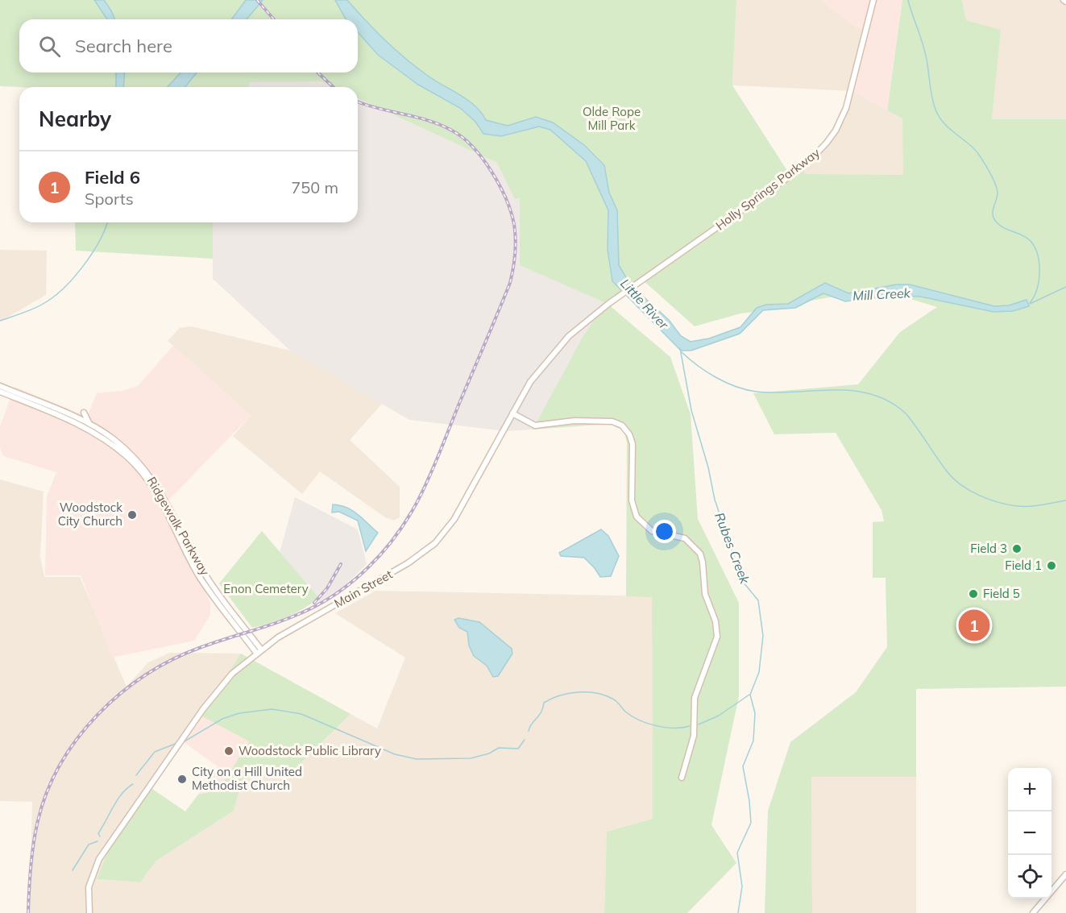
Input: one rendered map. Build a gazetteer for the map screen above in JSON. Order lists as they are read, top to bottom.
{
  "streets": {
    "main road": ["Holly Springs Parkway", "Ridgewalk Parkway", "Main Street"]
  },
  "crossings": [
    ["Holly Springs Parkway", "Main Street"],
    ["Ridgewalk Parkway", "Main Street"]
  ],
  "water": ["Mill Creek", "Little River", "Rubes Creek"],
  "parks": ["Olde Rope Mill Park", "Enon Cemetery"],
  "places": [
    "Woodstock City Church",
    "Field 3",
    "Field 1",
    "Field 5",
    "Woodstock Public Library",
    "City on a Hill United Methodist Church"
  ],
  "page": {
    "search": "Search here",
    "heading": "Nearby",
    "list": [
      {
        "mark": "1",
        "name": "Field 6",
        "note": "Sports",
        "value": "750 m"
      }
    ],
    "pins": "1",
    "map_buttons": ["+", "−"]
  }
}
